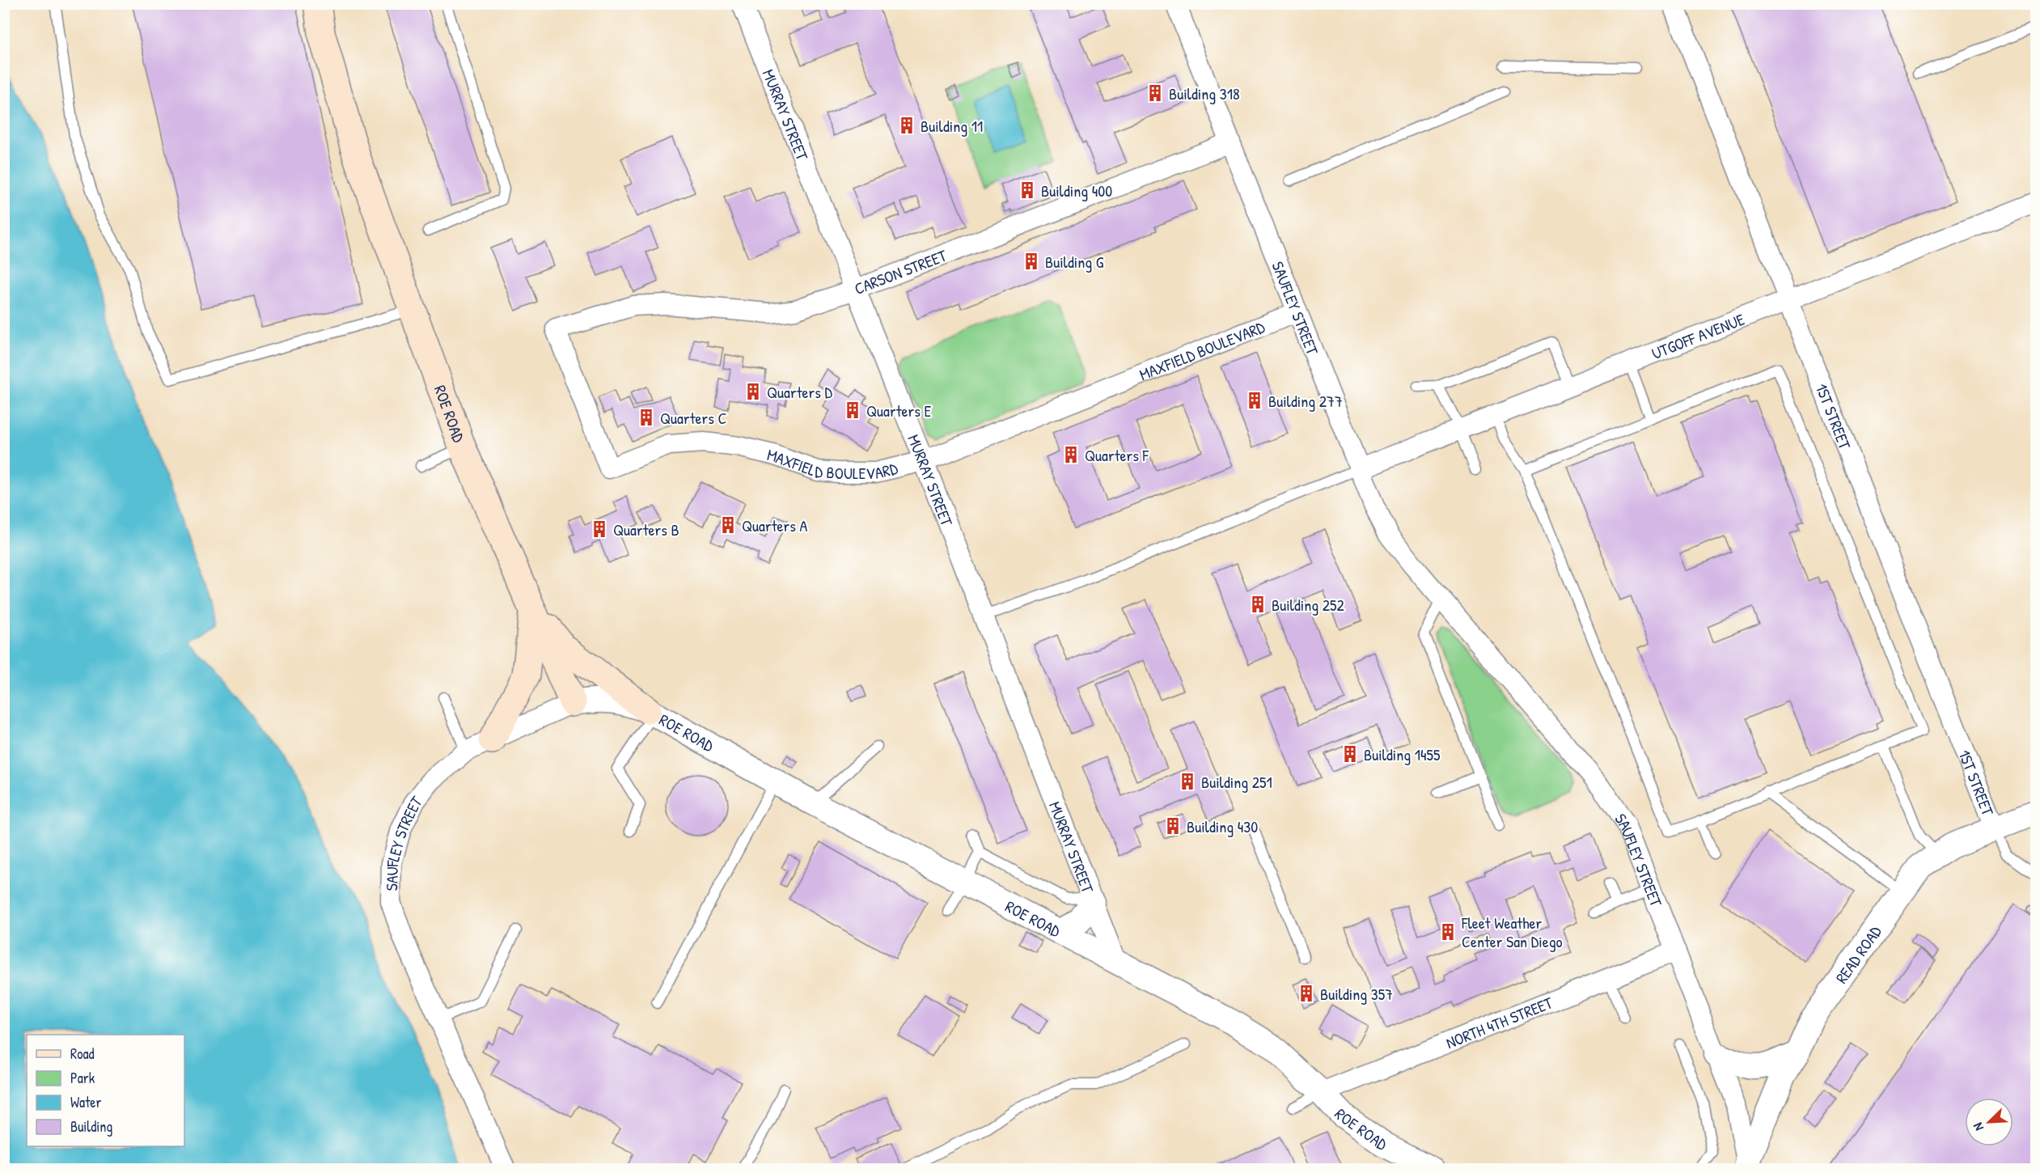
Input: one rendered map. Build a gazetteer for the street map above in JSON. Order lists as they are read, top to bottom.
{
  "streets": {
    "main road": ["ROE ROAD"],
    "street": [
      "MURRAY STREET",
      "CARSON STREET",
      "SAUFLEY STREET",
      "UTGOFF AVENUE",
      "MAXFIELD BOULEVARD",
      "1ST STREET",
      "READ ROAD",
      "NORTH 4TH STREET"
    ]
  },
  "crossings": [
    ["MURRAY STREET", "CARSON STREET"],
    ["MURRAY STREET", "MAXFIELD BOULEVARD"],
    ["MURRAY STREET", "ROE ROAD"],
    ["CARSON STREET", "SAUFLEY STREET"],
    ["CARSON STREET", "MAXFIELD BOULEVARD"],
    ["SAUFLEY STREET", "UTGOFF AVENUE"],
    ["SAUFLEY STREET", "MAXFIELD BOULEVARD"],
    ["SAUFLEY STREET", "ROE ROAD"],
    ["SAUFLEY STREET", "READ ROAD"],
    ["SAUFLEY STREET", "NORTH 4TH STREET"],
    ["UTGOFF AVENUE", "1ST STREET"],
    ["ROE ROAD", "NORTH 4TH STREET"],
    ["1ST STREET", "READ ROAD"]
  ],
  "places": {
    "building": [
      "Building 318",
      "Building 11",
      "Building 400",
      "Building G",
      "Quarters D",
      "Building 277",
      "Quarters E",
      "Quarters C",
      "Quarters F",
      "Quarters A",
      "Quarters B",
      "Building 252",
      "Building 1455",
      "Building 251",
      "Building 430",
      "Fleet Weather Center San Diego",
      "Building 357"
    ]
  },
  "legend": [
    "Road",
    "Park",
    "Water",
    "Building"
  ],
  "north": "bottom left"
}
